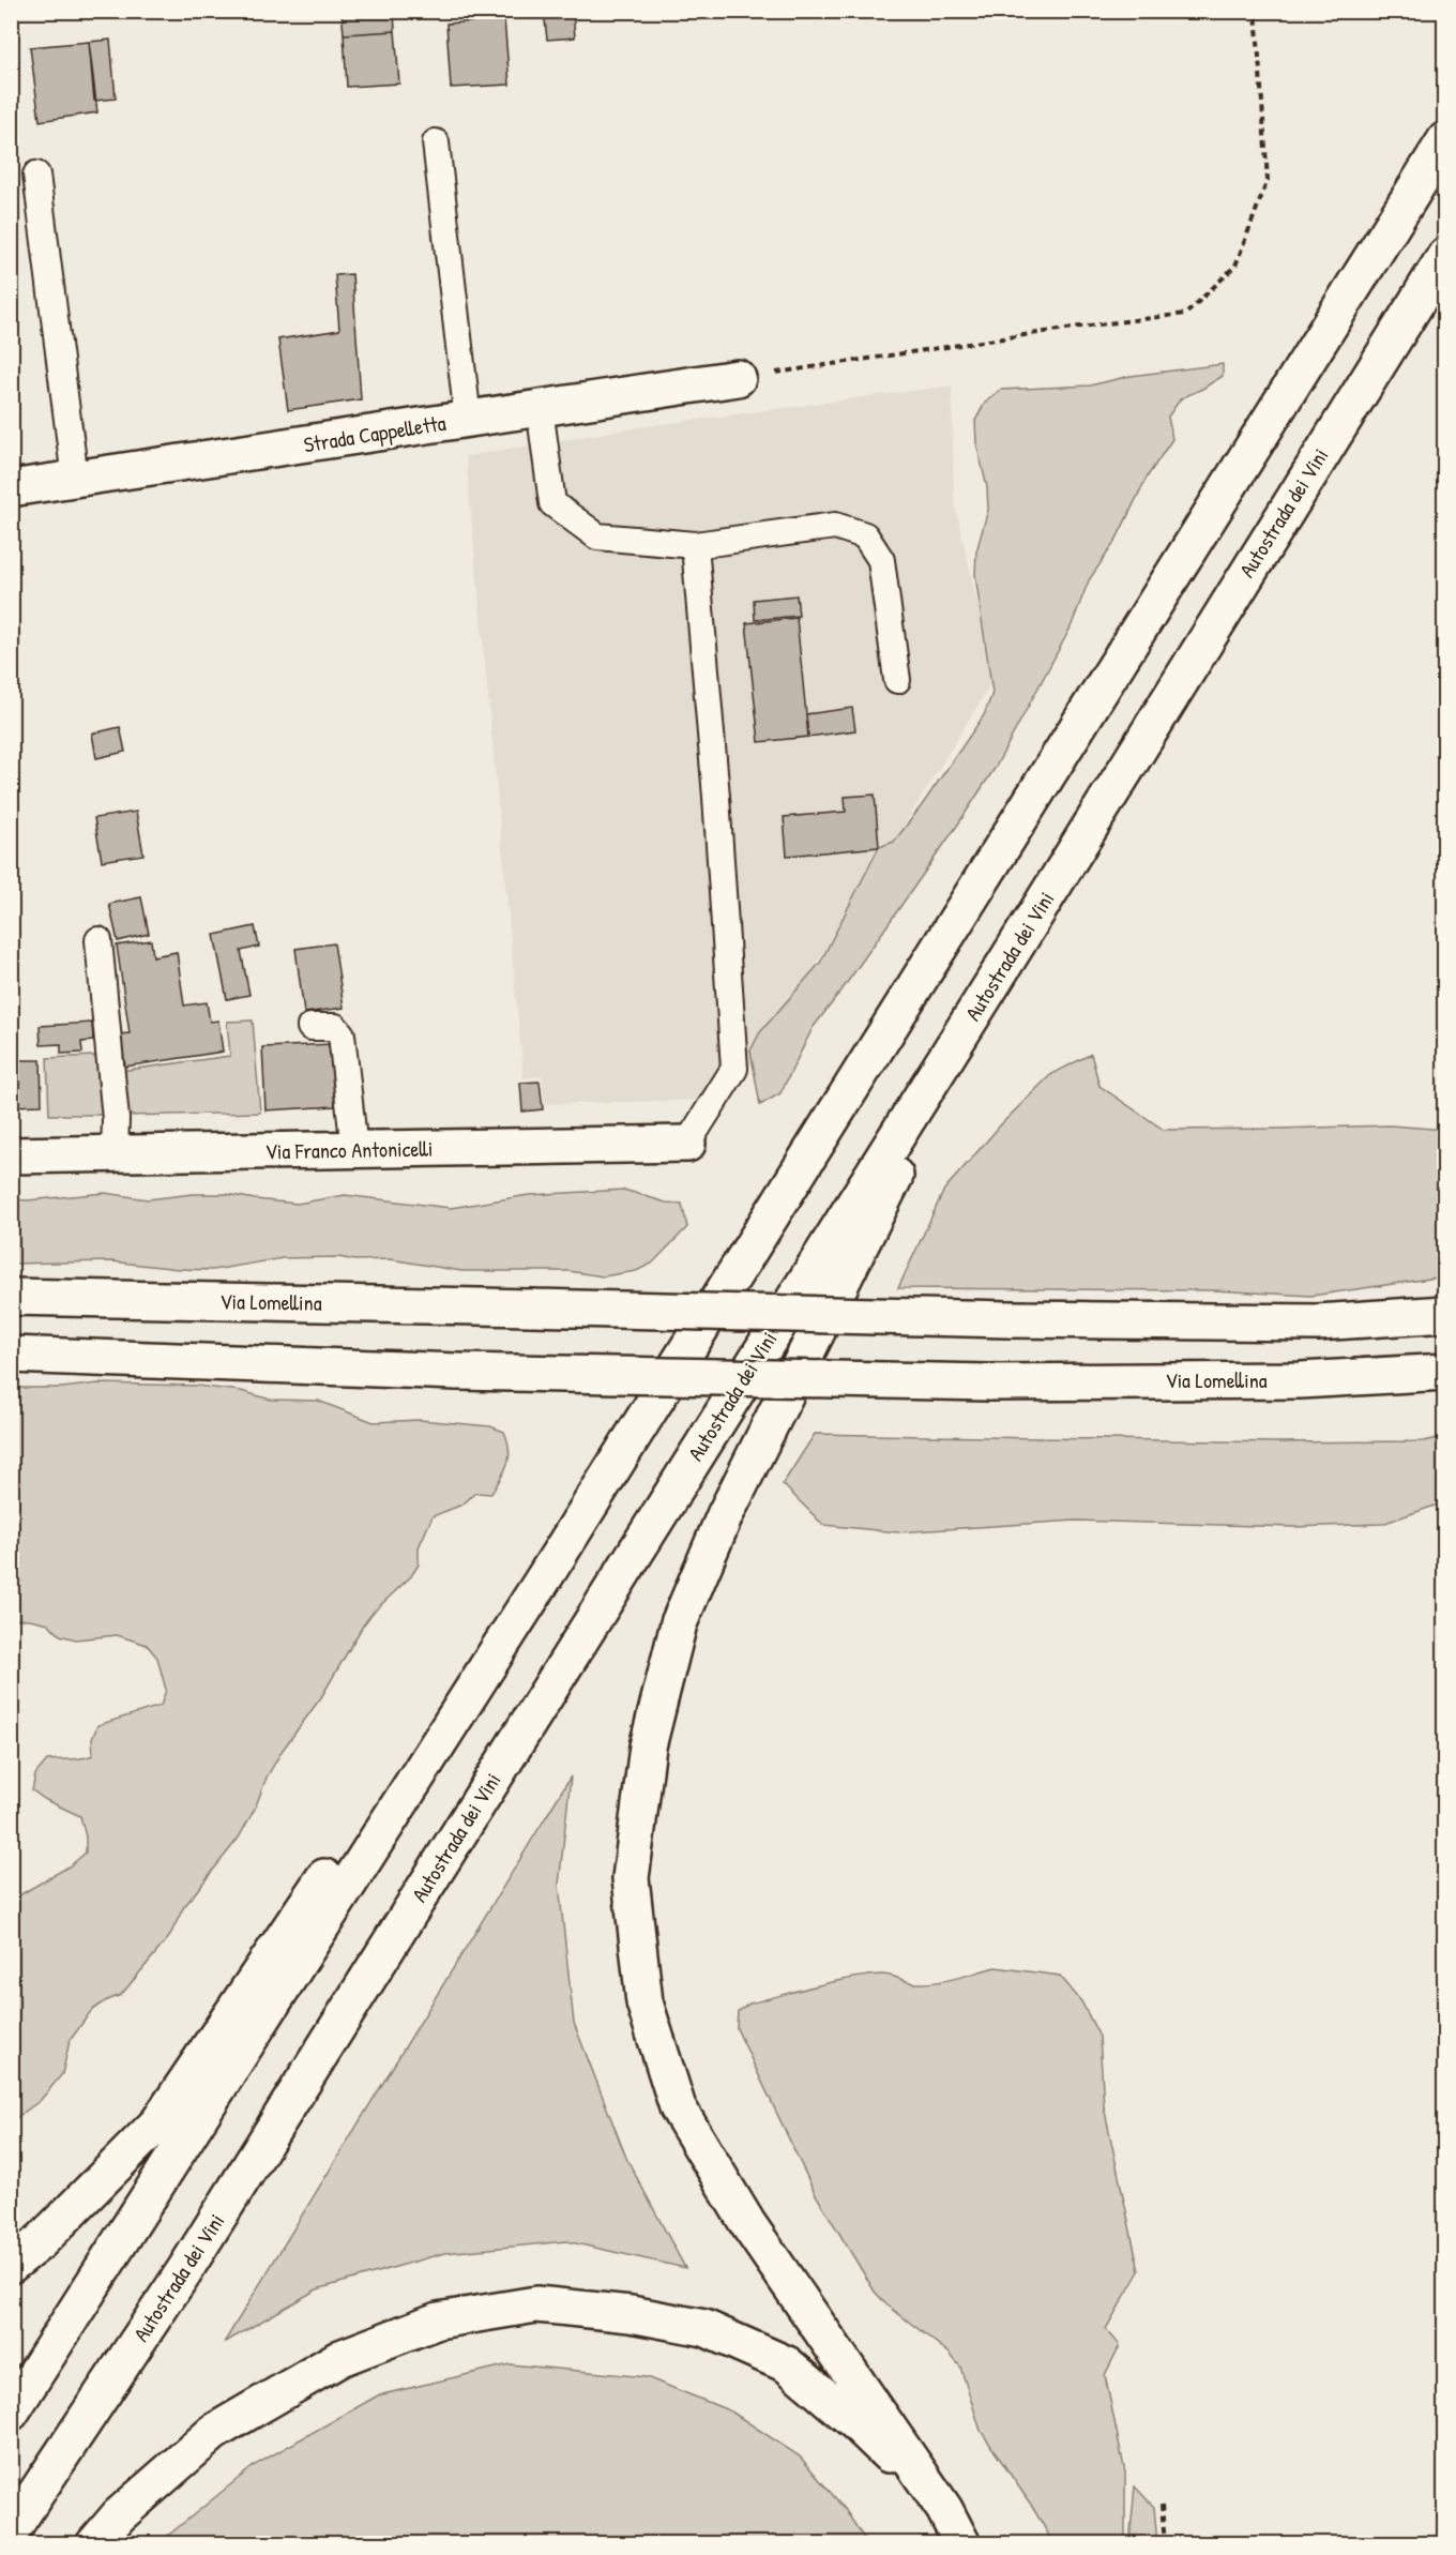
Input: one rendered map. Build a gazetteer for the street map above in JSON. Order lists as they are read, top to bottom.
{
  "streets": {
    "main road": [
      "Strada Cappelletta",
      "Autostrada dei Vini",
      "Via Franco Antonicelli",
      "Via Lomellina"
    ]
  }
}
